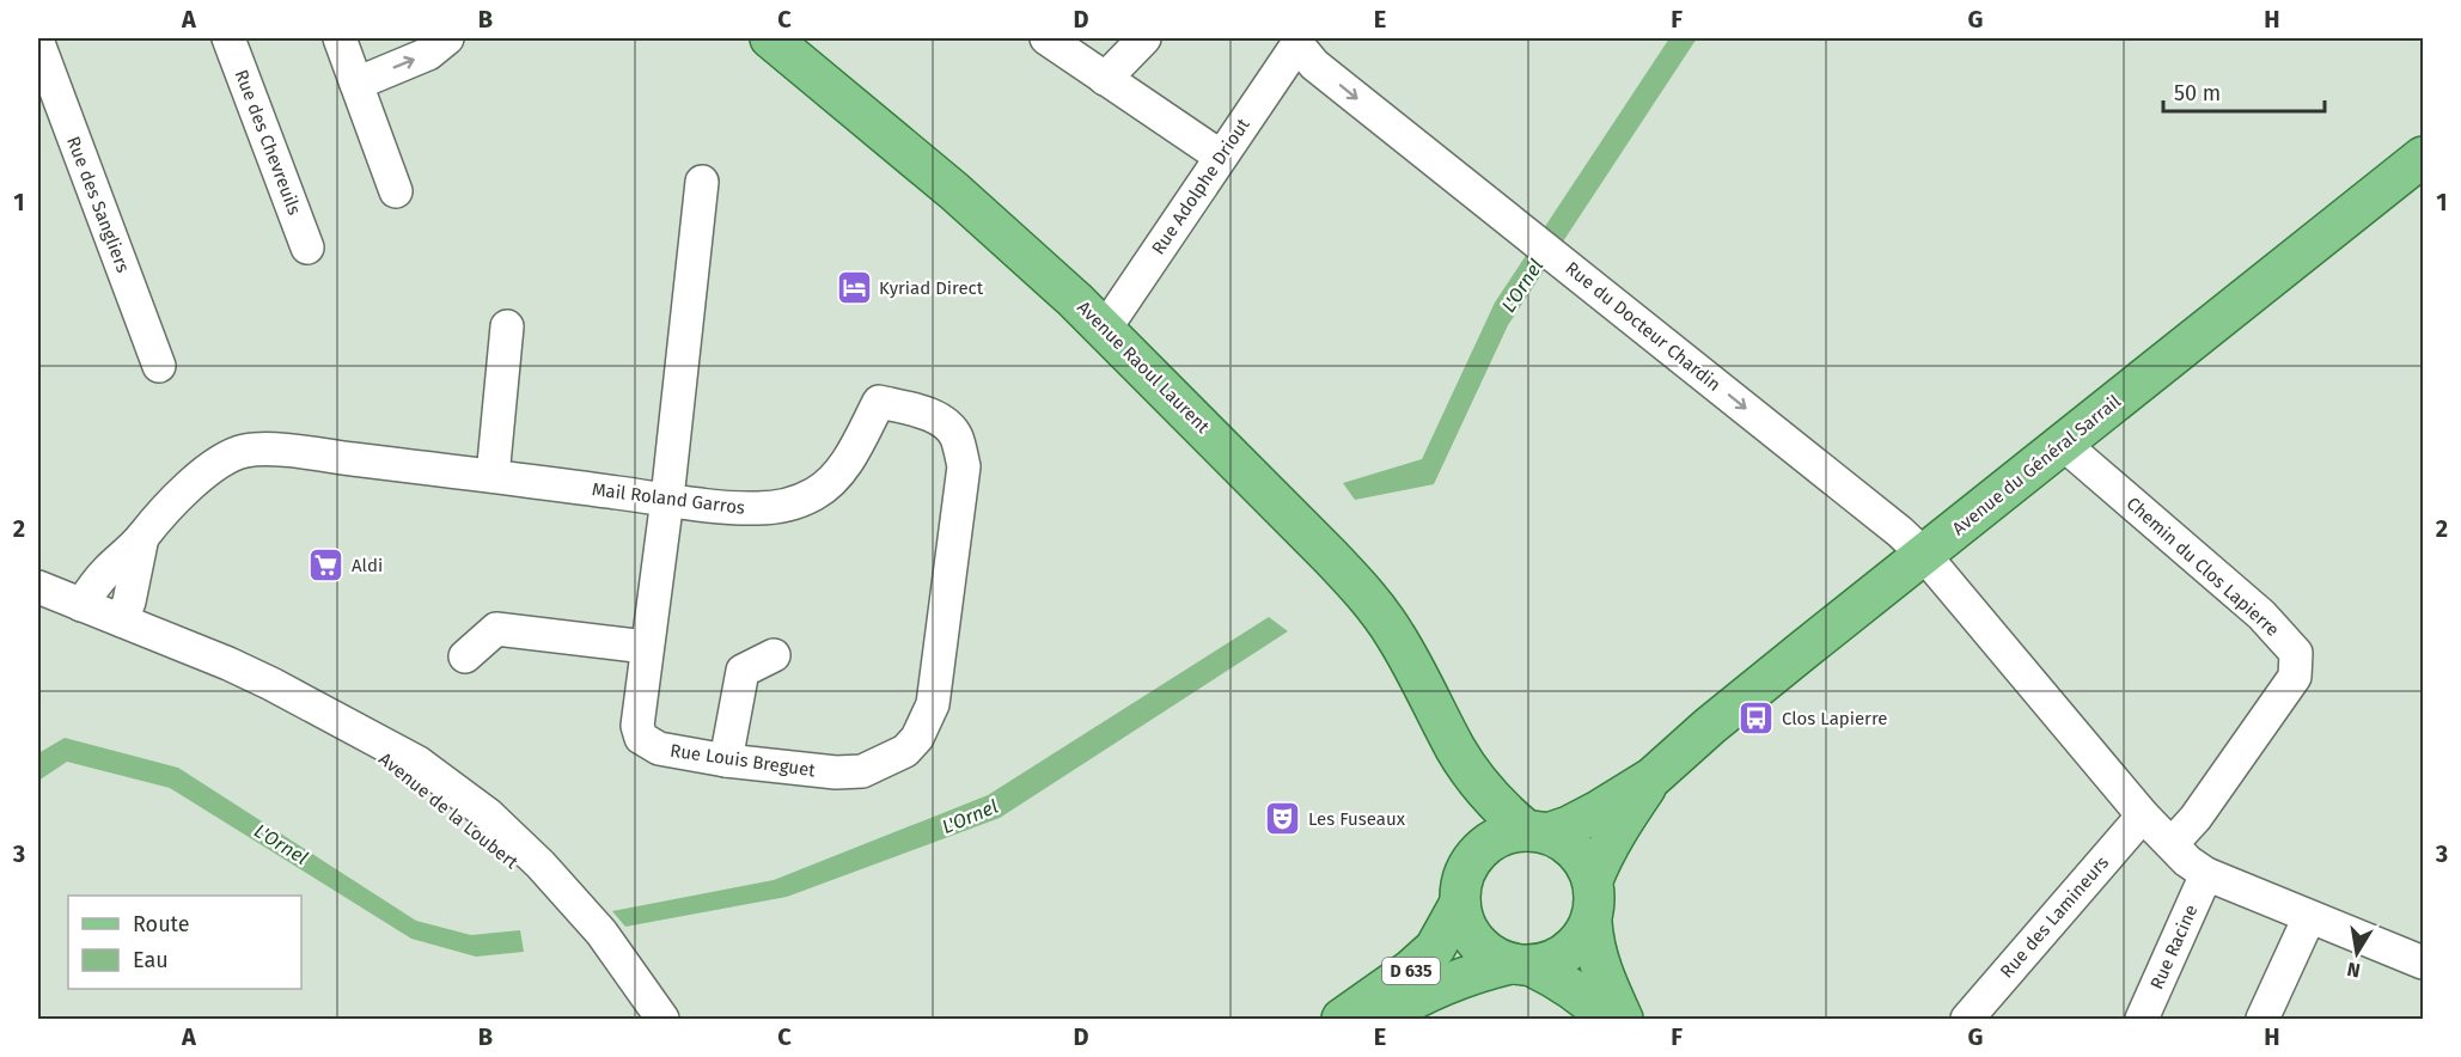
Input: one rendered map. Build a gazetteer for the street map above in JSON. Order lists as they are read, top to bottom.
{
  "streets": {
    "main road": ["Avenue Raoul Laurent", "Avenue du Général Sarrail", "D 635"],
    "street": [
      "Rue des Chevreuils",
      "Rue Adolphe Driout",
      "Rue des Sangliers",
      "Rue du Docteur Chardin",
      "Mail Roland Garros",
      "Chemin du Clos Lapierre",
      "Rue Louis Breguet",
      "Avenue de la Loubert",
      "Rue des Lamineurs",
      "Rue Racine"
    ]
  },
  "crossings": [
    ["Rue Adolphe Driout", "Rue du Docteur Chardin"],
    ["Rue Adolphe Driout", "Avenue Raoul Laurent"],
    ["Rue du Docteur Chardin", "Avenue du Général Sarrail"],
    ["Avenue Raoul Laurent", "Avenue du Général Sarrail"],
    ["Avenue Raoul Laurent", "D 635"],
    ["Avenue du Général Sarrail", "Chemin du Clos Lapierre"],
    ["Avenue du Général Sarrail", "D 635"],
    ["Mail Roland Garros", "Rue Louis Breguet"],
    ["Mail Roland Garros", "Avenue de la Loubert"]
  ],
  "one_way": ["Rue du Docteur Chardin"],
  "water": ["L'Ornel"],
  "places": {
    "hotel": ["Kyriad Direct"],
    "supermarket": ["Aldi"],
    "bus stop": ["Clos Lapierre"],
    "theatre": ["Les Fuseaux"]
  },
  "legend": ["Route", "Eau"],
  "scale_bar": "50 m",
  "north": "bottom",
  "grid": {
    "columns": [
      "A",
      "B",
      "C",
      "D",
      "E",
      "F",
      "G",
      "H"
    ],
    "rows": ["1", "2", "3"]
  }
}
